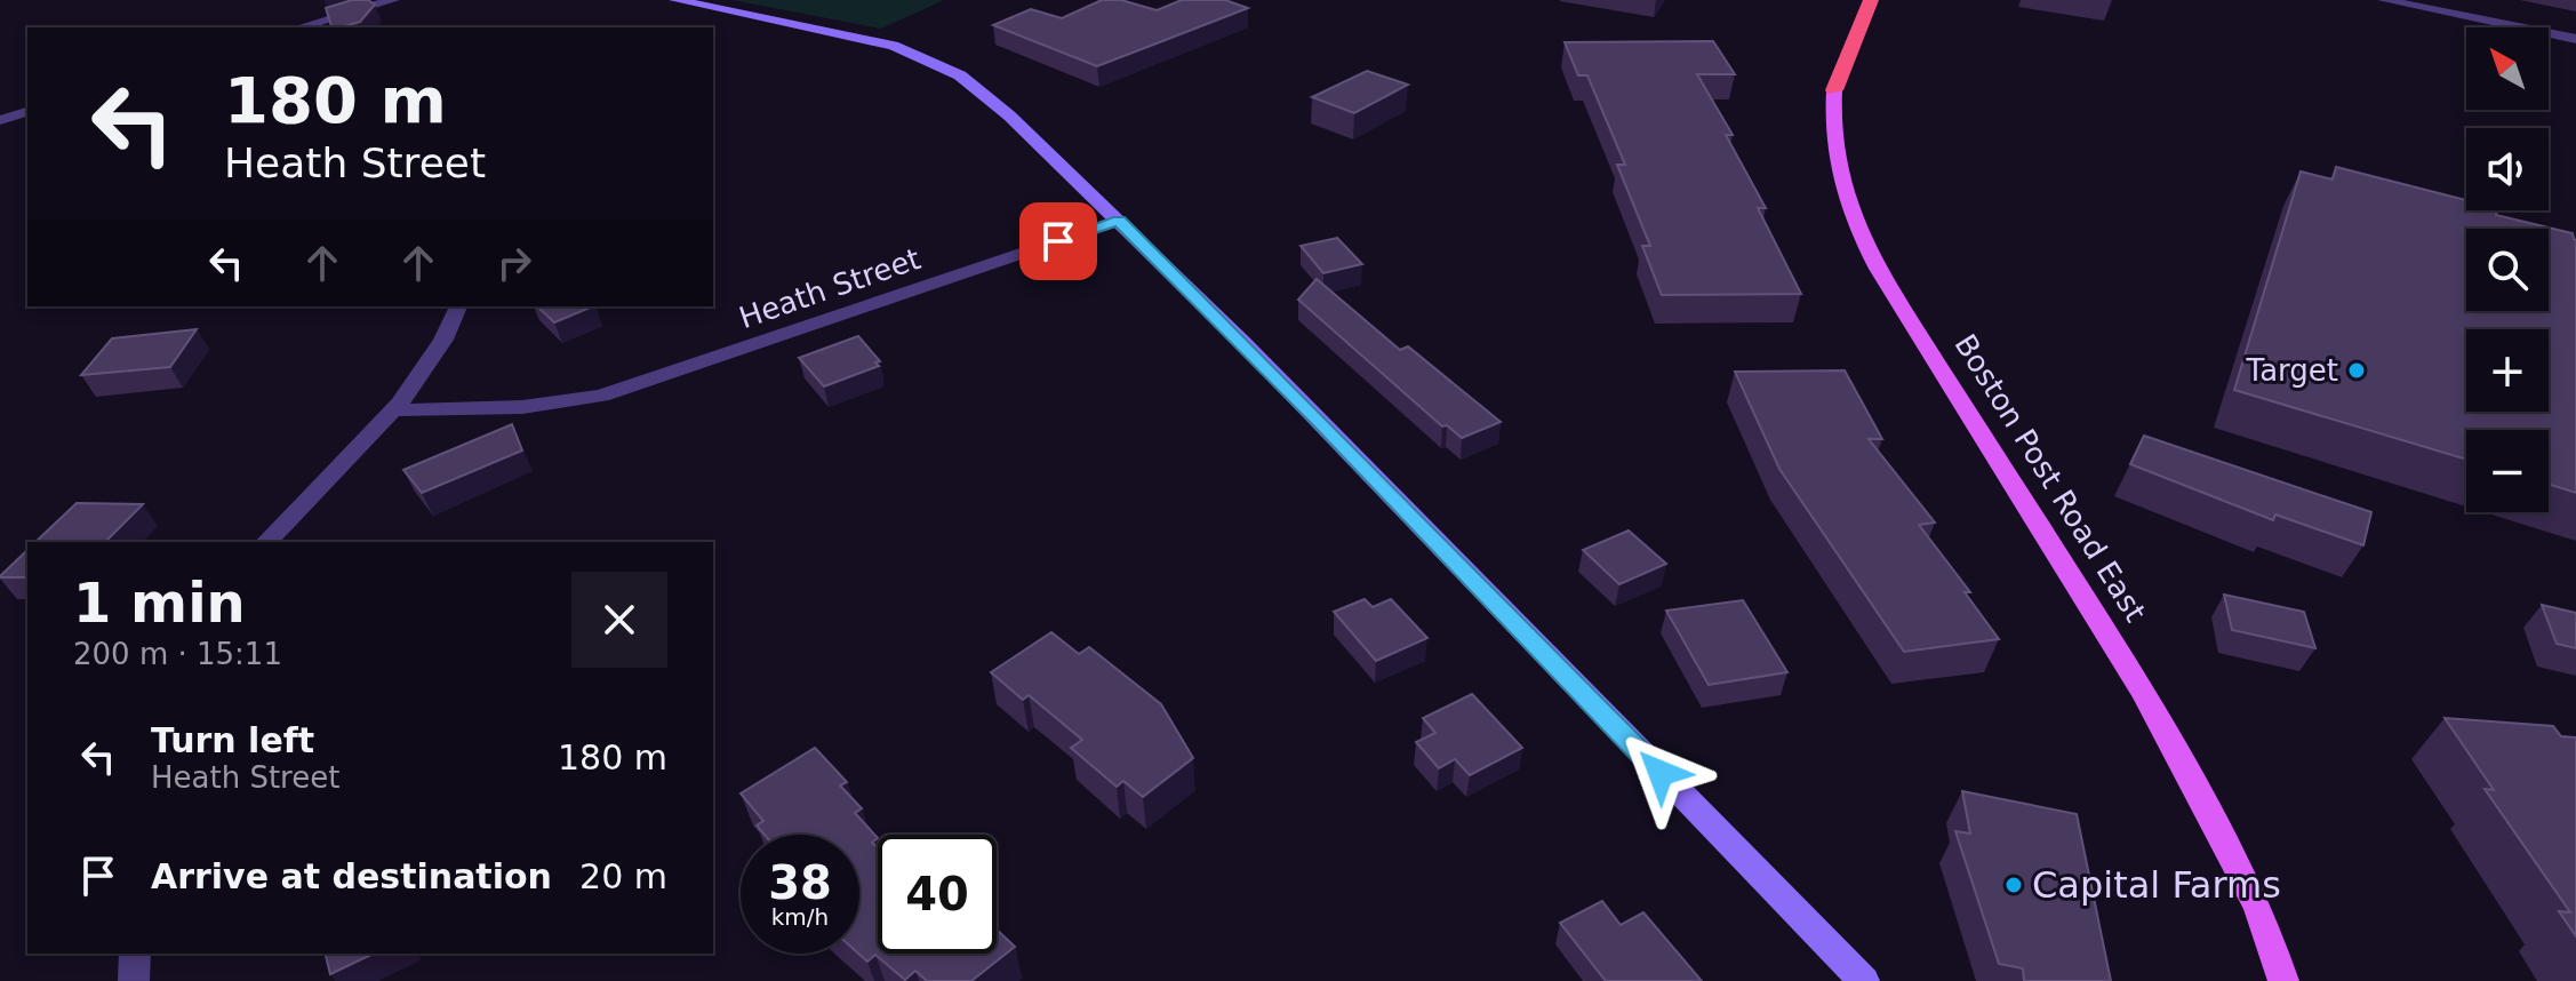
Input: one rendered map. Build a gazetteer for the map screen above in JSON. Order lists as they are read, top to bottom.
{
  "streets": {
    "highway": ["Boston Post Road East"],
    "street": ["Heath Street"]
  },
  "places": ["Target", "Capital Farms"],
  "north": "top left",
  "page": {
    "map_buttons": ["+", "−"],
    "turn": ["180 m", "Heath Street"],
    "heading": ["1 min", "200 m · 15:11"],
    "list": [
      {
        "name": "Turn left",
        "note": "Heath Street",
        "value": "180 m"
      },
      {
        "name": "Arrive at destination",
        "value": "20 m"
      }
    ],
    "speed": "38 km/h",
    "limit": "40"
  }
}
